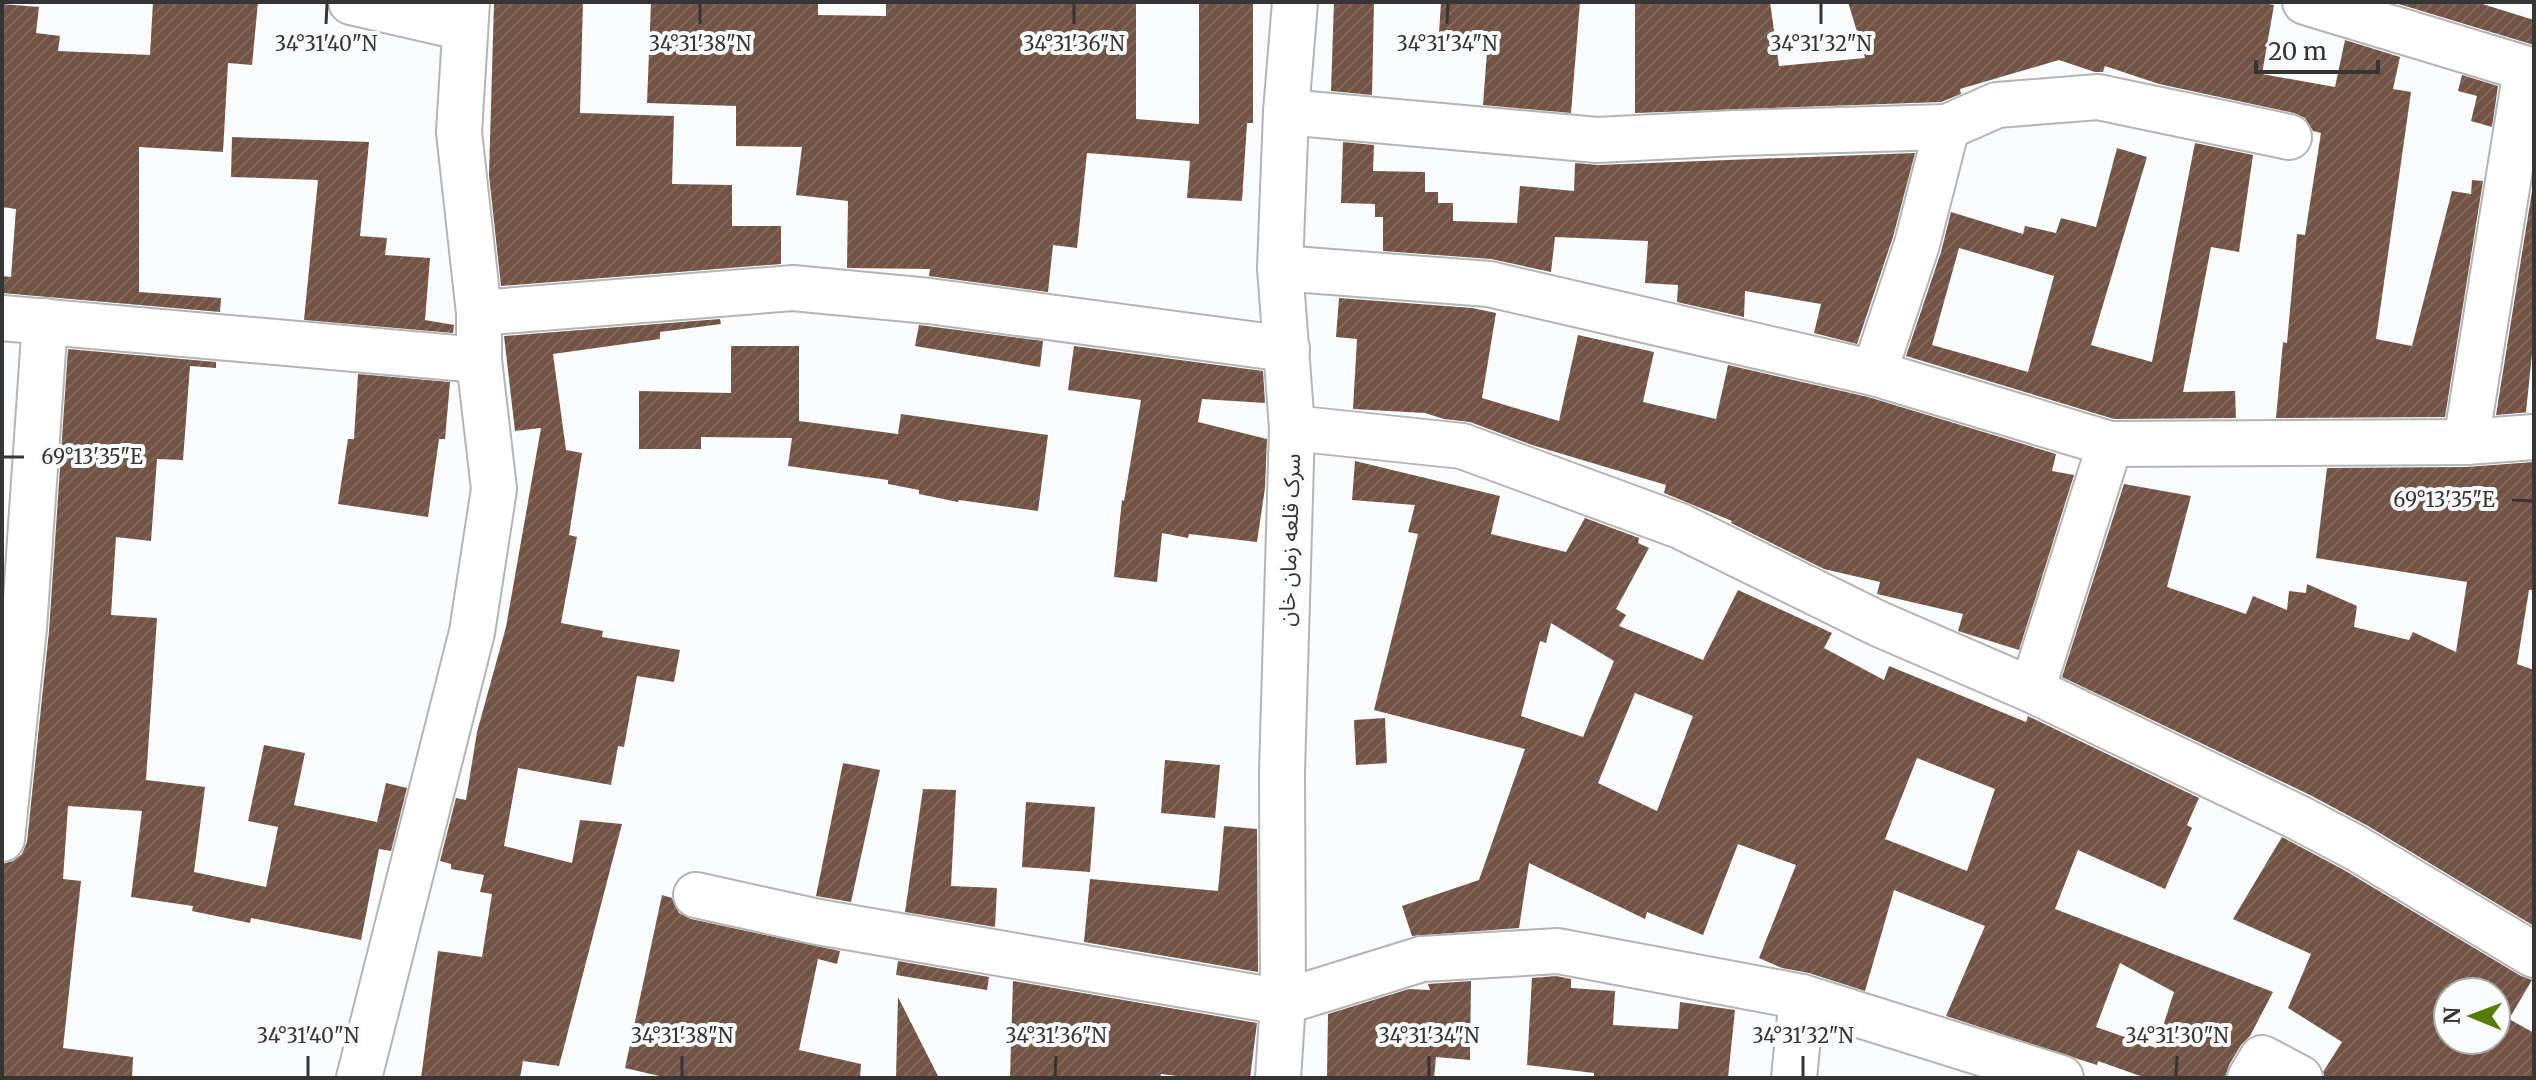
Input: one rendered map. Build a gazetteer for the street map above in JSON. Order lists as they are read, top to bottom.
{
  "streets": {
    "street": ["سرک قلعه زمان خان"]
  },
  "scale_bar": "20 m",
  "north": "left",
  "coordinates": [
    "34°31'40\"N",
    "34°31'38\"N",
    "34°31'36\"N",
    "34°31'34\"N",
    "34°31'32\"N",
    "69°13'35\"E",
    "34°31'30\"N"
  ]
}
